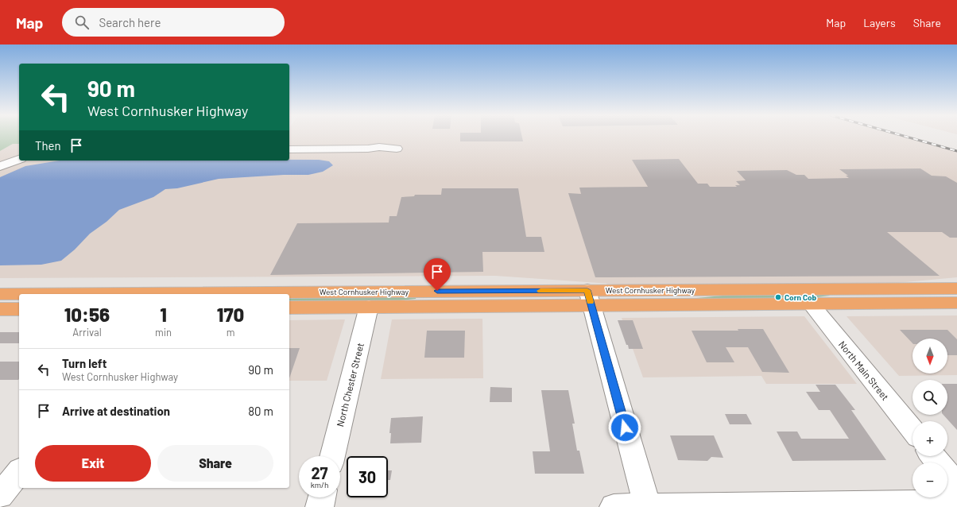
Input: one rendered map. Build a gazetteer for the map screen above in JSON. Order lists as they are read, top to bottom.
{
  "streets": {
    "main road": ["West Cornhusker Highway"],
    "street": ["North Main Street", "North Chester Street"]
  },
  "crossings": [
    ["West Cornhusker Highway", "North Main Street"],
    ["West Cornhusker Highway", "North Chester Street"]
  ],
  "places": ["Corn Cob"],
  "north": "bottom",
  "page": {
    "header": "Map",
    "search": "Search here",
    "nav": ["Map", "Layers", "Share"],
    "turn": ["90 m", "West Cornhusker Highway"],
    "then": "Then",
    "eta": [
      "10:56",
      "Arrival",
      "1",
      "min",
      "170",
      "m"
    ],
    "map_buttons": ["+", "−"],
    "list": [
      {
        "name": "Turn left",
        "note": "West Cornhusker Highway",
        "value": "90 m"
      },
      {
        "name": "Arrive at destination",
        "value": "80 m"
      }
    ],
    "buttons": ["Exit", "Share"],
    "speed": "27 km/h",
    "limit": "30"
  }
}
